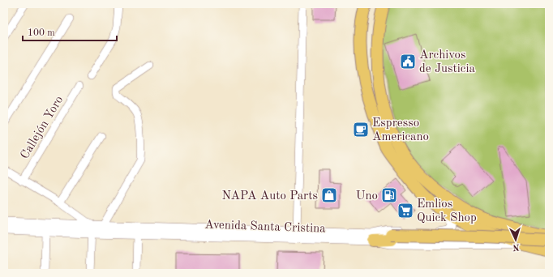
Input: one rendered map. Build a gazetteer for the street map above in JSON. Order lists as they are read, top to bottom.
{
  "streets": {
    "street": ["Callejón Yoro", "Avenida Santa Cristina"]
  },
  "places": {
    "public building": ["Archivos de Justicia"],
    "cafe": ["Espresso Americano"],
    "shop": ["NAPA Auto Parts"],
    "fuel station": ["Uno"],
    "supermarket": ["Emlios Quick Shop"]
  },
  "scale_bar": "100 m",
  "north": "bottom"
}
